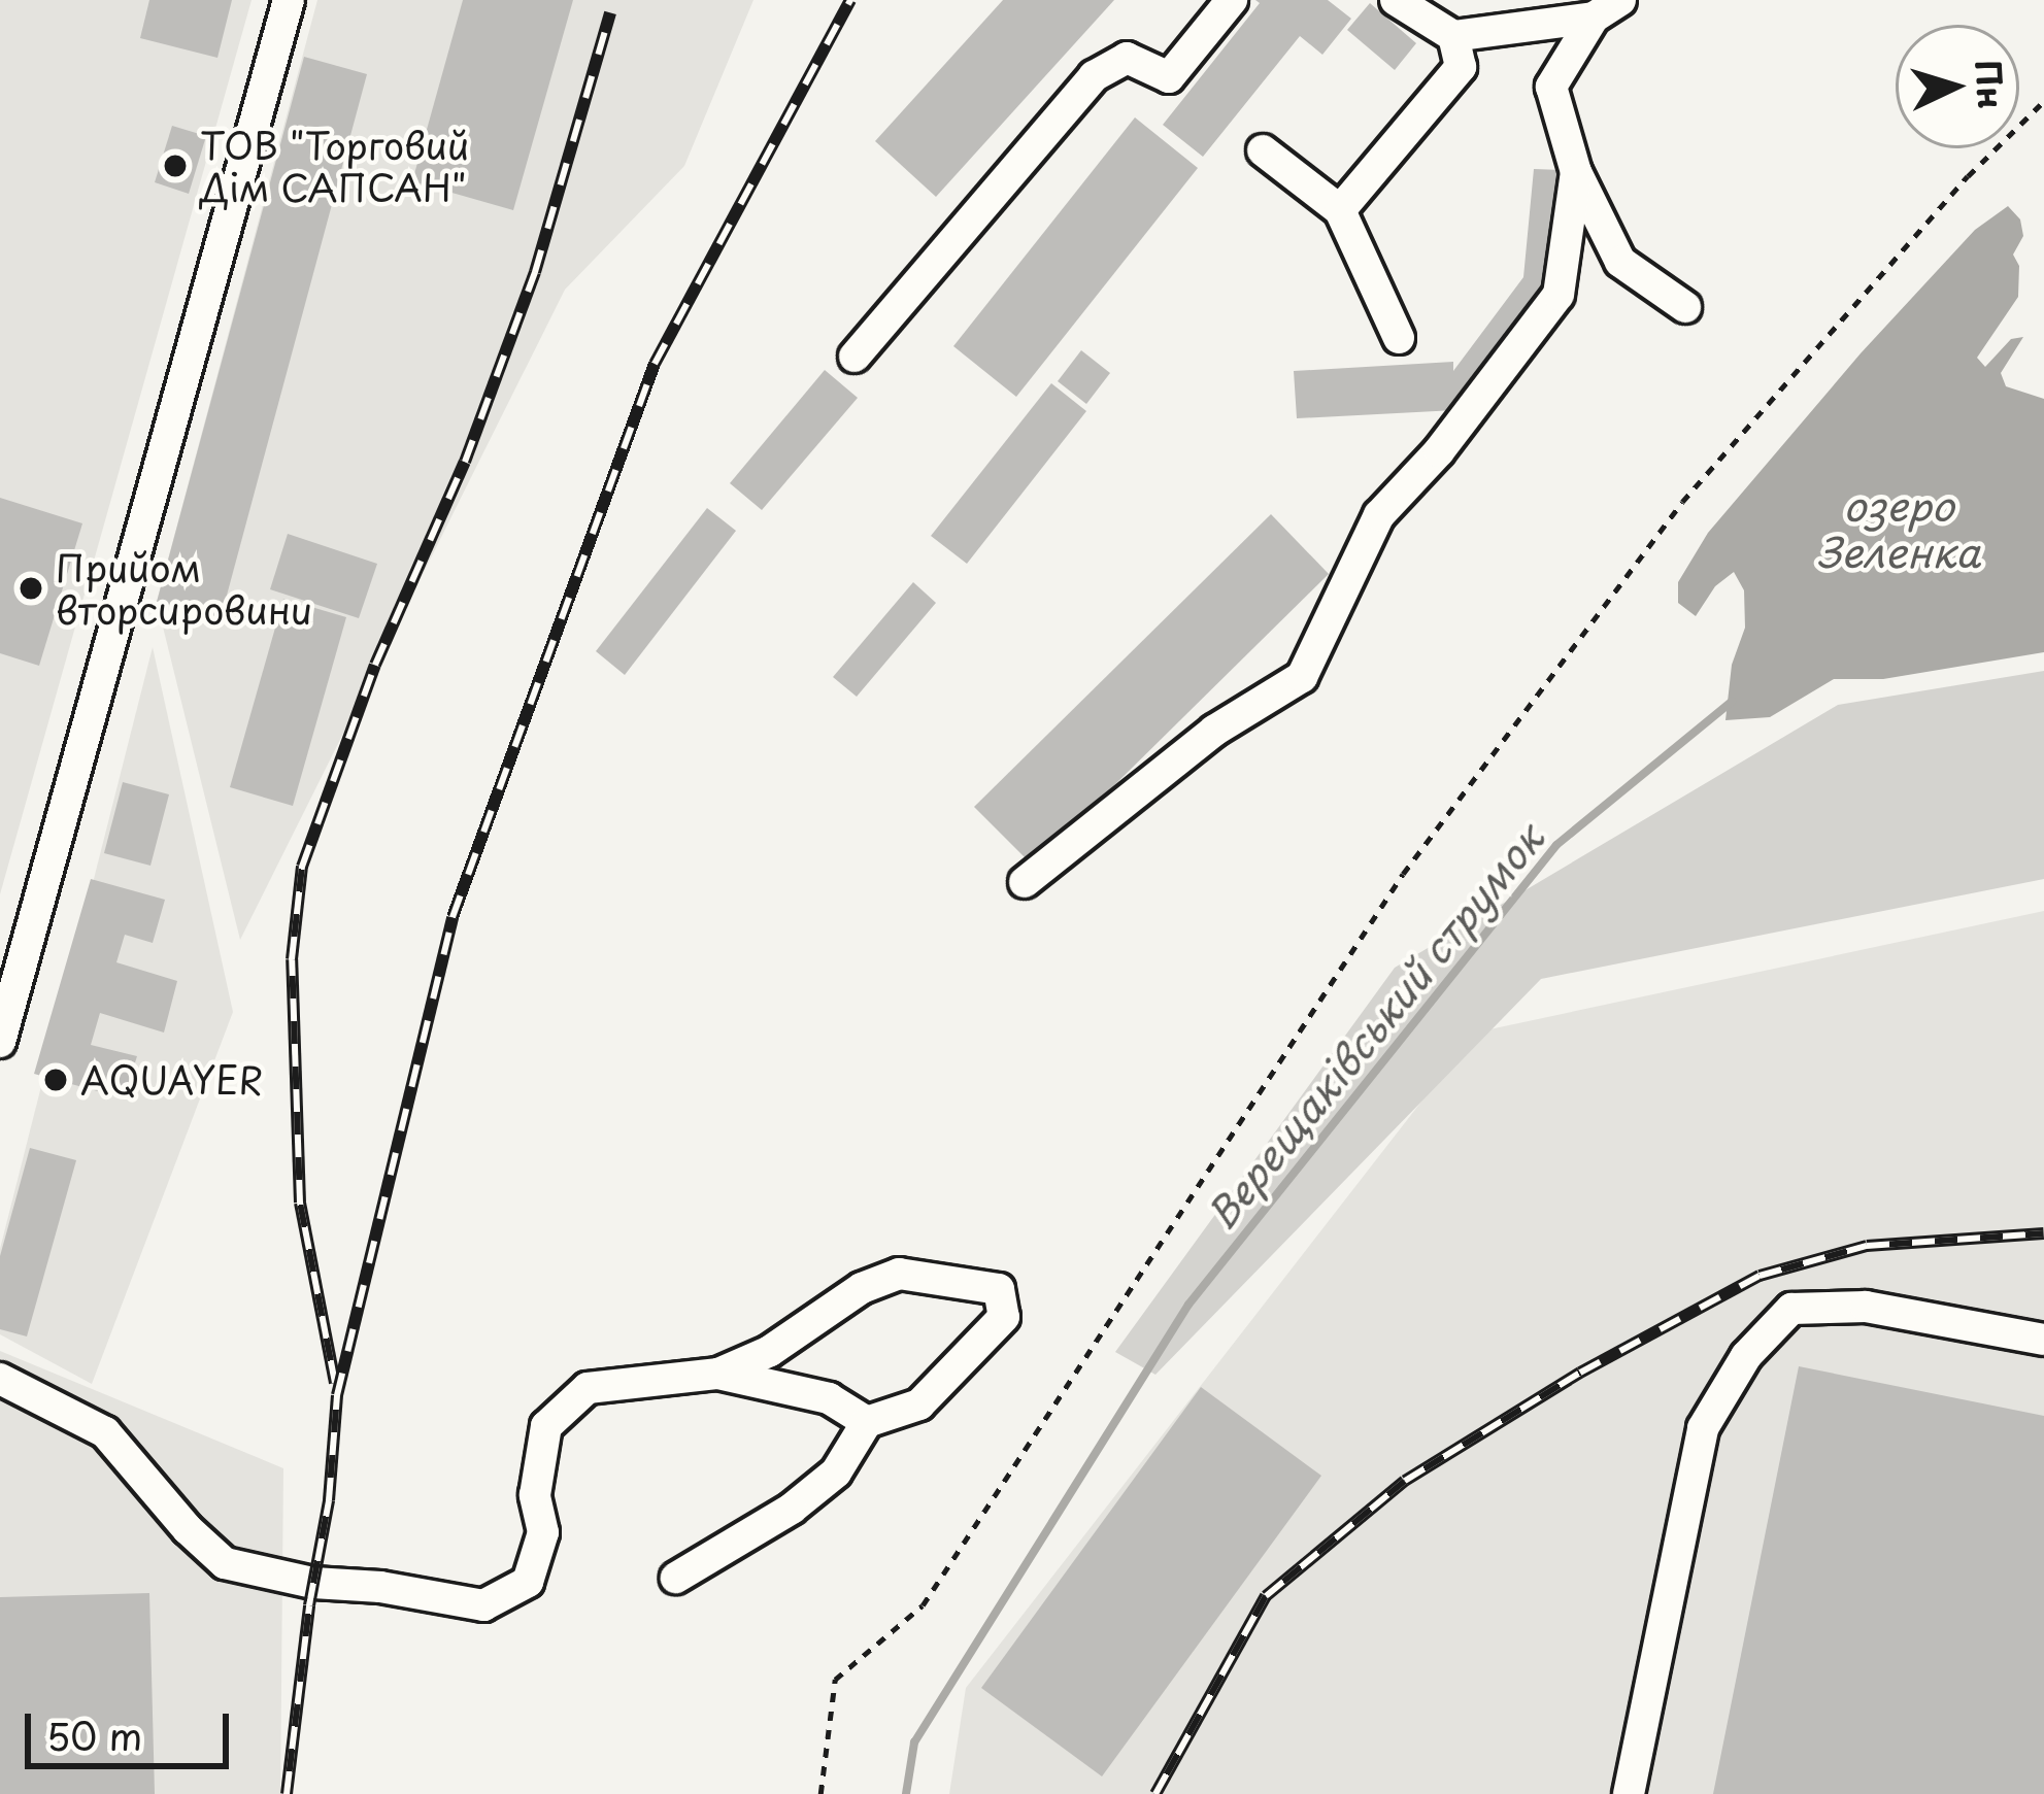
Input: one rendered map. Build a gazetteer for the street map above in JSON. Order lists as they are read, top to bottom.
{
  "water": ["озеро Зеленка", "Верещаківський струмок"],
  "places": ["ТОВ \"Торговий Дім САПСАН\"", "Прийом вторсировини", "AQUAYER"],
  "scale_bar": "50 m",
  "north": "right"
}
